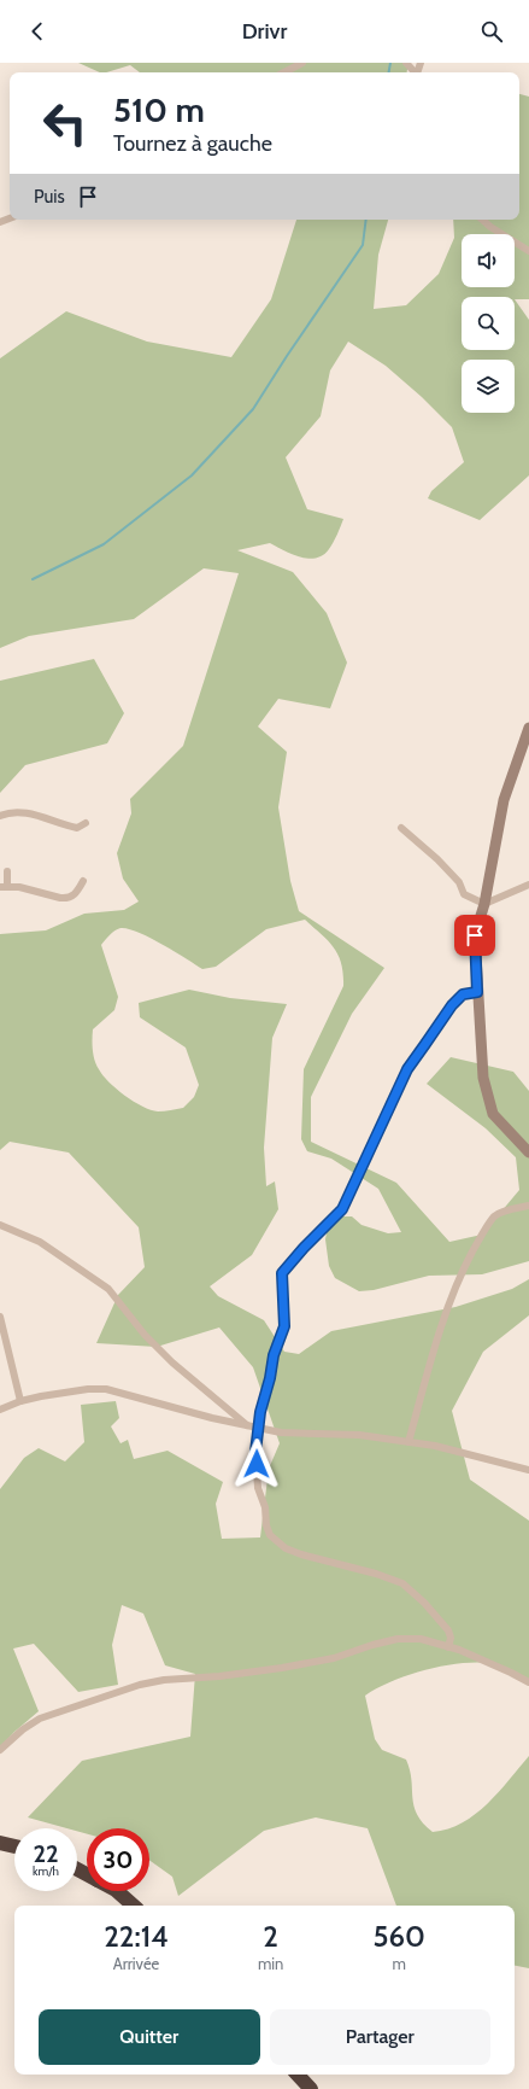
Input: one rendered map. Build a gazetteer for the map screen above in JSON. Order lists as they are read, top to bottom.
{
  "page": {
    "header": "Drivr",
    "turn": ["510 m", "Tournez à gauche"],
    "then": "Puis",
    "speed": "22 km/h",
    "limit": "30",
    "eta": [
      "22:14",
      "Arrivée",
      "2",
      "min",
      "560",
      "m"
    ],
    "buttons": ["Quitter", "Partager"]
  }
}
